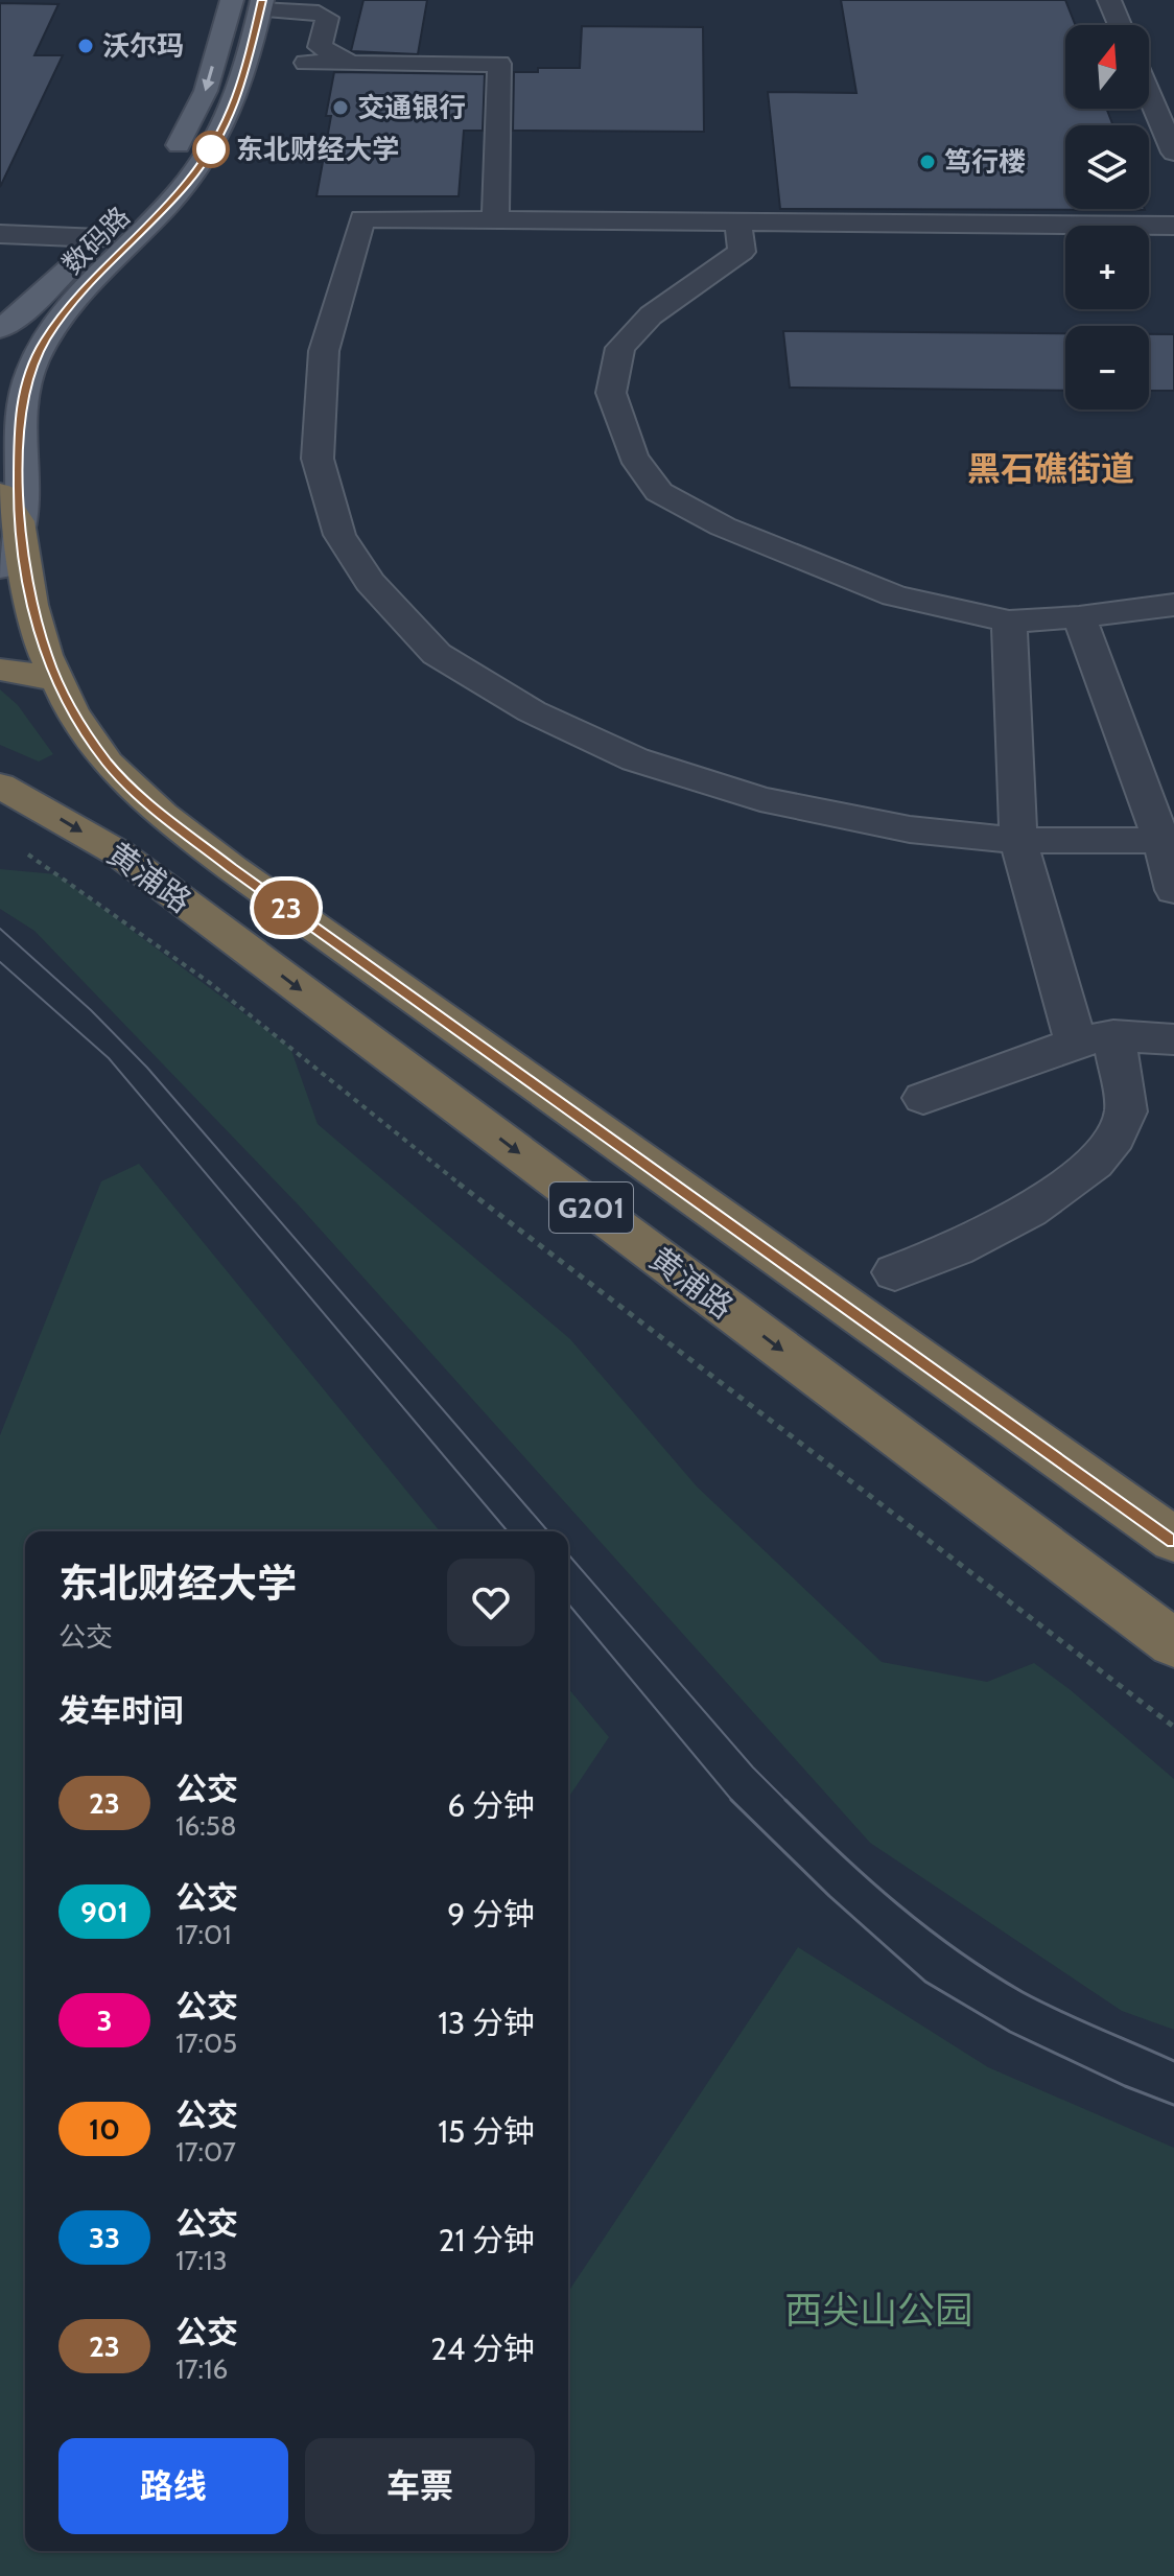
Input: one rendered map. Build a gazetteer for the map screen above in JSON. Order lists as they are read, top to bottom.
{
  "streets": {
    "highway": ["黄浦路", "G201"],
    "main road": ["数码路"]
  },
  "crossings": [
    ["数码路", "黄浦路"]
  ],
  "districts": ["黑石礁街道"],
  "parks": ["西尖山公园"],
  "places": [
    "沃尔玛",
    "交通银行",
    "东北财经大学",
    "笃行楼"
  ],
  "lines": ["bus line 23"],
  "north": "top",
  "page": {
    "on_map": "23",
    "map_buttons": ["+", "−"],
    "heading": [
      ["东北财经大学", "公交"],
      "发车时间"
    ],
    "list": [
      {
        "mark": "23",
        "name": "公交",
        "note": "16:58",
        "value": "6 分钟"
      },
      {
        "mark": "901",
        "name": "公交",
        "note": "17:01",
        "value": "9 分钟"
      },
      {
        "mark": "3",
        "name": "公交",
        "note": "17:05",
        "value": "13 分钟"
      },
      {
        "mark": "10",
        "name": "公交",
        "note": "17:07",
        "value": "15 分钟"
      },
      {
        "mark": "33",
        "name": "公交",
        "note": "17:13",
        "value": "21 分钟"
      },
      {
        "mark": "23",
        "name": "公交",
        "note": "17:16",
        "value": "24 分钟"
      }
    ],
    "buttons": ["路线", "车票"]
  }
}
